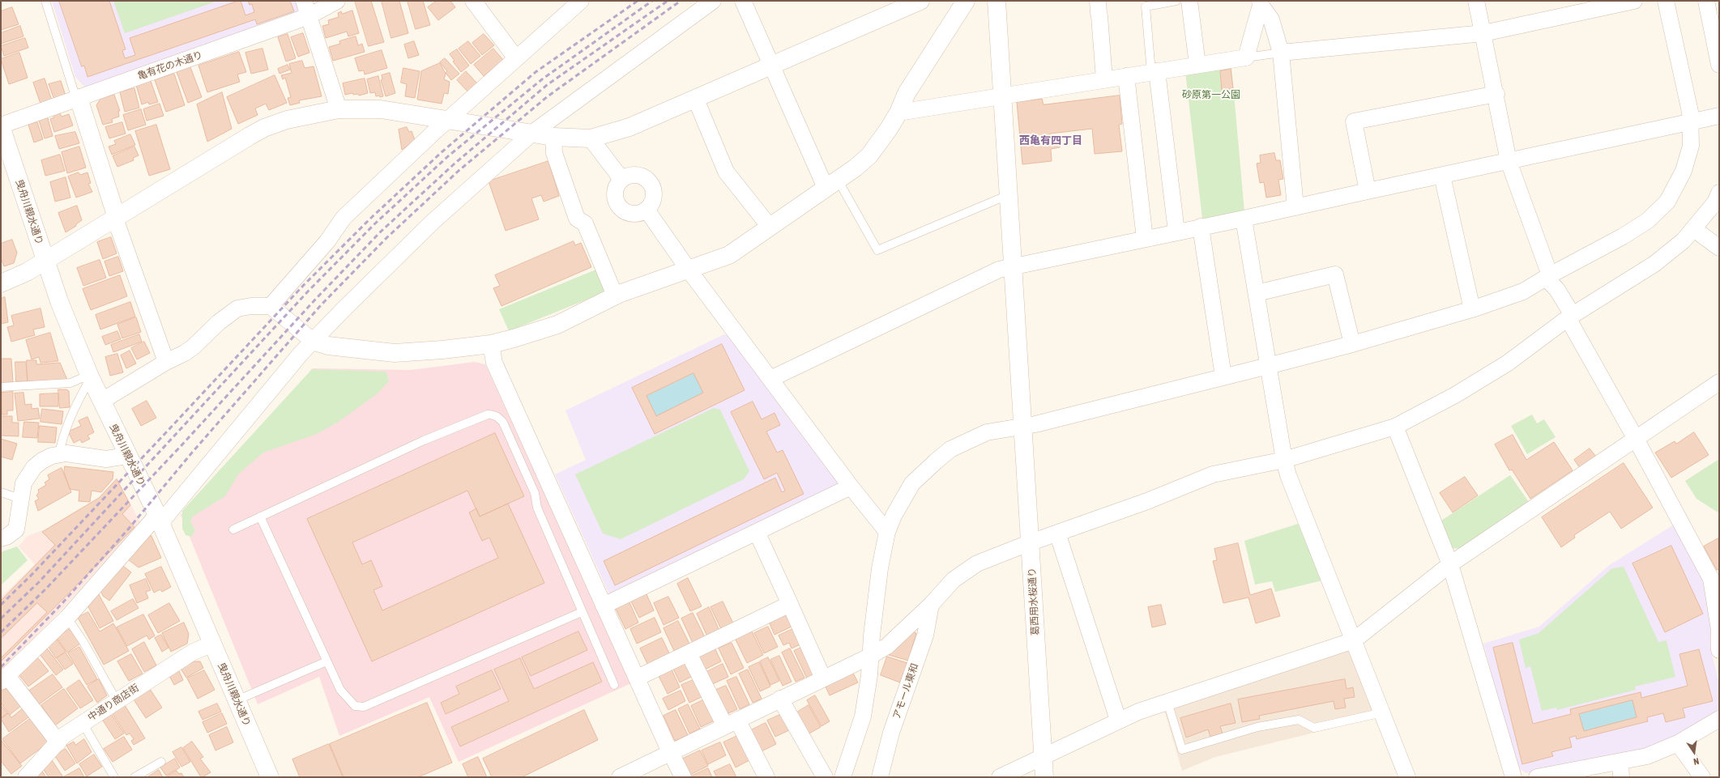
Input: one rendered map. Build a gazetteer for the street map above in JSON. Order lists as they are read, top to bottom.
{
  "streets": {
    "street": [
      "亀有花の木通り",
      "曳舟川親水通り",
      "葛西用水桜通り",
      "アモール東和",
      "中通り商店街"
    ]
  },
  "crossings": [
    ["亀有花の木通り", "曳舟川親水通り"],
    ["曳舟川親水通り", "中通り商店街"]
  ],
  "districts": ["西亀有四丁目"],
  "parks": ["砂原第一公園"],
  "north": "bottom"
}
